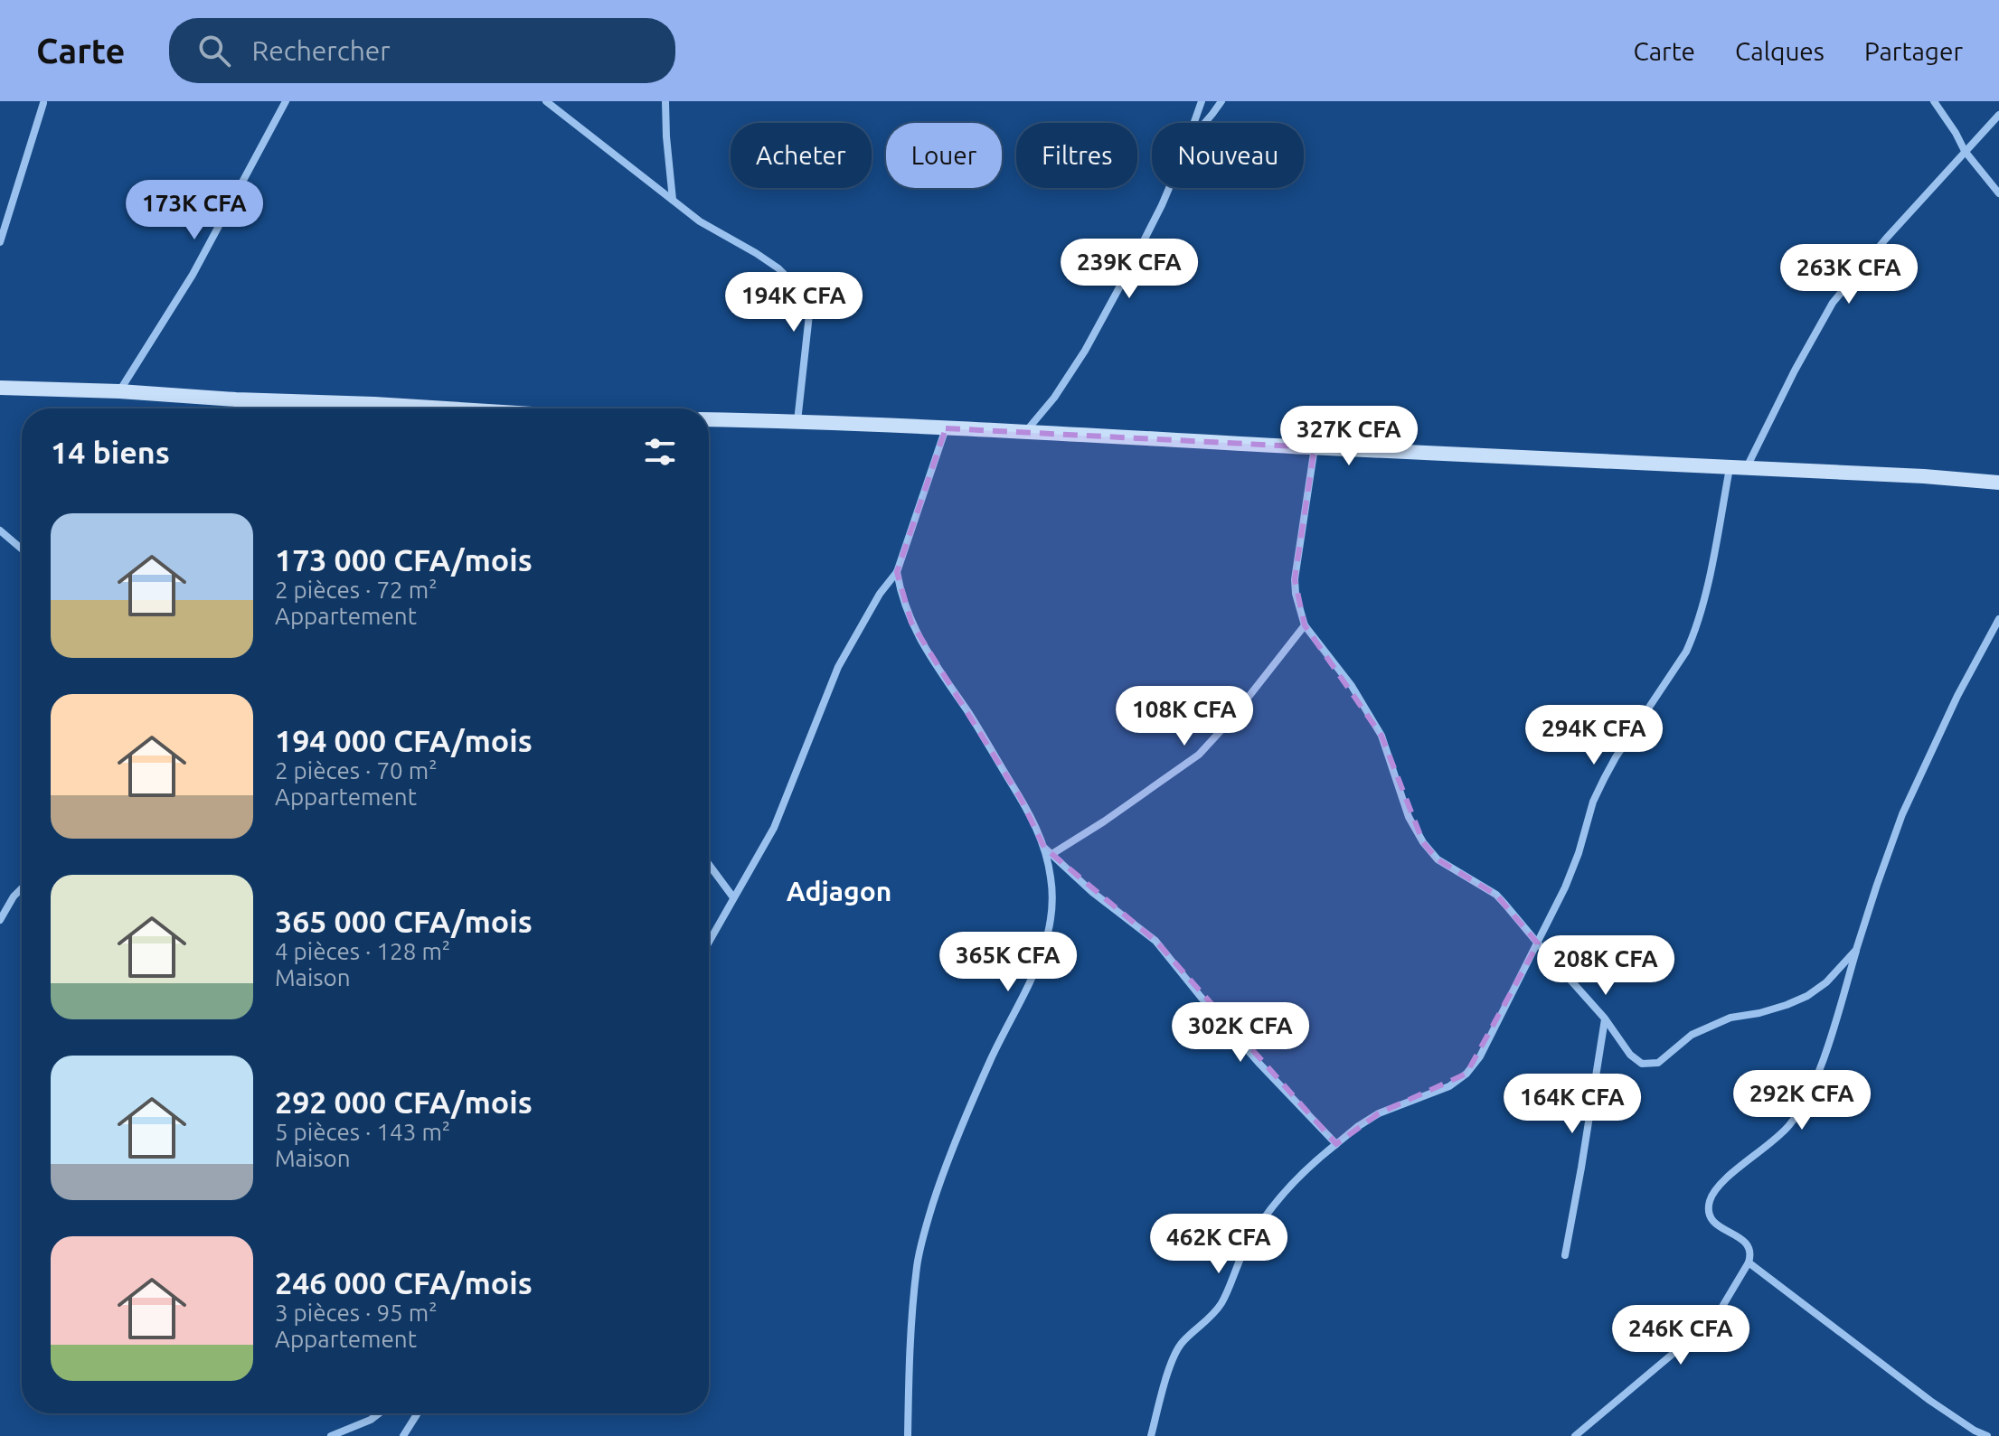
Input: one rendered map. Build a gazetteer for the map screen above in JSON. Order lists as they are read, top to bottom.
{
  "districts": ["Adjagon"],
  "page": {
    "header": "Carte",
    "search": "Rechercher",
    "nav": ["Carte", "Calques", "Partager"],
    "chip": [
      "Acheter",
      "Louer",
      "Filtres",
      "Nouveau"
    ],
    "price": [
      "173K CFA",
      "239K CFA",
      "263K CFA",
      "194K CFA",
      "327K CFA",
      "108K CFA",
      "294K CFA",
      "365K CFA",
      "208K CFA",
      "302K CFA",
      "292K CFA",
      "164K CFA",
      "462K CFA",
      "246K CFA"
    ],
    "heading": "14 biens",
    "list": [
      {
        "name": "173 000 CFA/mois",
        "note": "2 pièces · 72 m² · Appartement"
      },
      {
        "name": "194 000 CFA/mois",
        "note": "2 pièces · 70 m² · Appartement"
      },
      {
        "name": "365 000 CFA/mois",
        "note": "4 pièces · 128 m² · Maison"
      },
      {
        "name": "292 000 CFA/mois",
        "note": "5 pièces · 143 m² · Maison"
      },
      {
        "name": "246 000 CFA/mois",
        "note": "3 pièces · 95 m² · Appartement"
      }
    ]
  }
}
